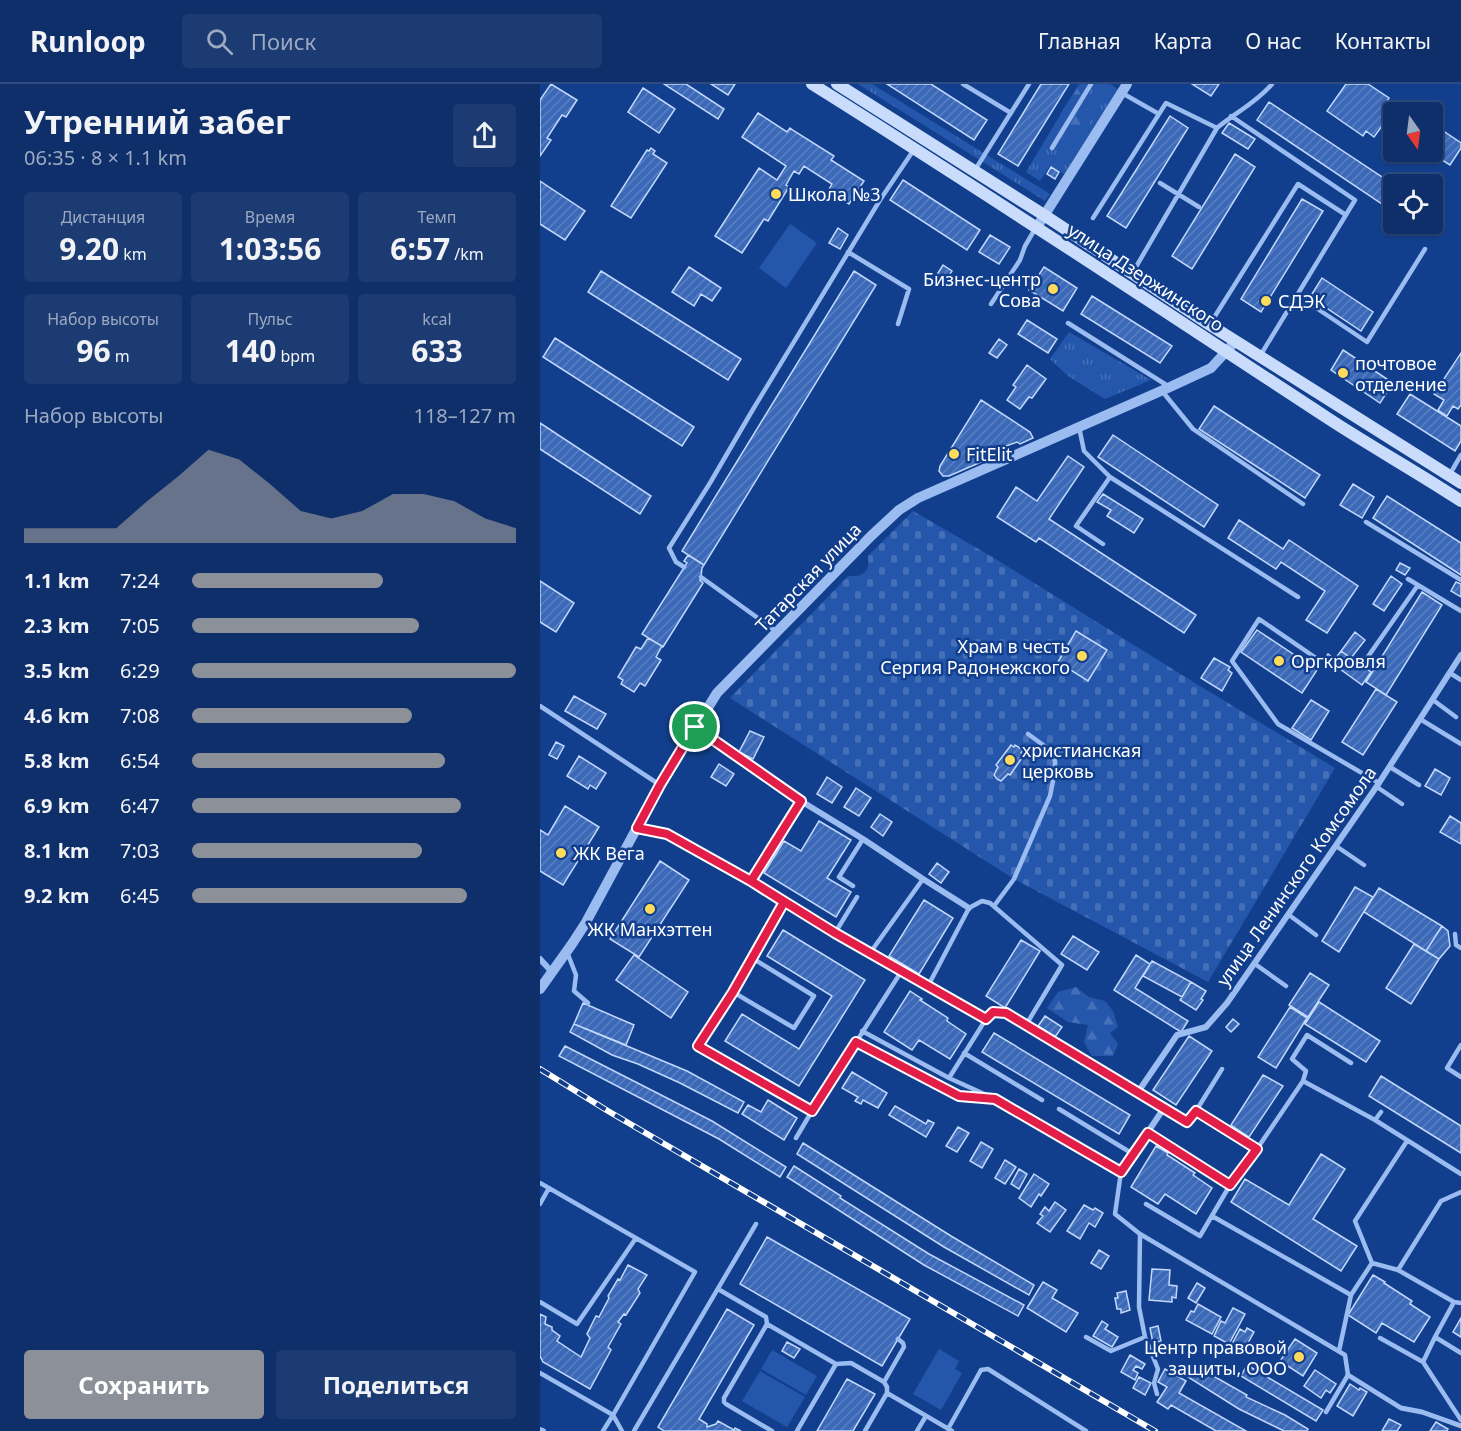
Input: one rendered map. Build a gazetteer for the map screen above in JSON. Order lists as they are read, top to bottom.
{
  "streets": {
    "main road": ["улица Дзержинского"],
    "street": ["Татарская улица", "улица Ленинского Комсомола"]
  },
  "crossings": [
    ["улица Дзержинского", "Татарская улица"]
  ],
  "places": [
    "Школа №3",
    "Бизнес-центр Сова",
    "СДЭК",
    "почтовое отделение",
    "FitElit",
    "Храм в честь Сергия Радонежского",
    "Оргкровля",
    "христианская церковь",
    "ЖК Вега",
    "ЖК Манхэттен",
    "Центр правовой защиты, ООО"
  ],
  "north": "bottom",
  "page": {
    "header": "Runloop",
    "search": "Поиск",
    "nav": [
      "Главная",
      "Карта",
      "О нас",
      "Контакты"
    ],
    "heading": ["Утренний забег", "06:35 · 8 × 1.1 km"],
    "stats": [
      ["Дистанция", "9.20 km"],
      ["Время", "1:03:56"],
      ["Темп", "6:57 /km"],
      ["Набор высоты", "96 m"],
      ["Пульс", "140 bpm"],
      ["kcal", "633"]
    ],
    "chart": ["Набор высоты", "118–127 m"],
    "list": [
      {
        "name": "1.1 km",
        "note": "7:24"
      },
      {
        "name": "2.3 km",
        "note": "7:05"
      },
      {
        "name": "3.5 km",
        "note": "6:29"
      },
      {
        "name": "4.6 km",
        "note": "7:08"
      },
      {
        "name": "5.8 km",
        "note": "6:54"
      },
      {
        "name": "6.9 km",
        "note": "6:47"
      },
      {
        "name": "8.1 km",
        "note": "7:03"
      },
      {
        "name": "9.2 km",
        "note": "6:45"
      }
    ],
    "buttons": ["Сохранить", "Поделиться"]
  }
}
